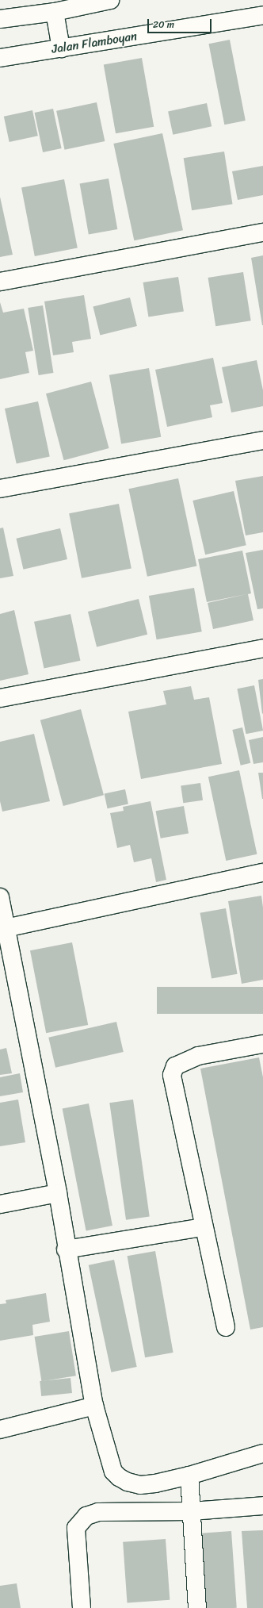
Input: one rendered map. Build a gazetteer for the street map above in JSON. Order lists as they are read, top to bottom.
{
  "streets": {
    "street": ["Jalan Flamboyan"]
  },
  "scale_bar": "20 m"
}
